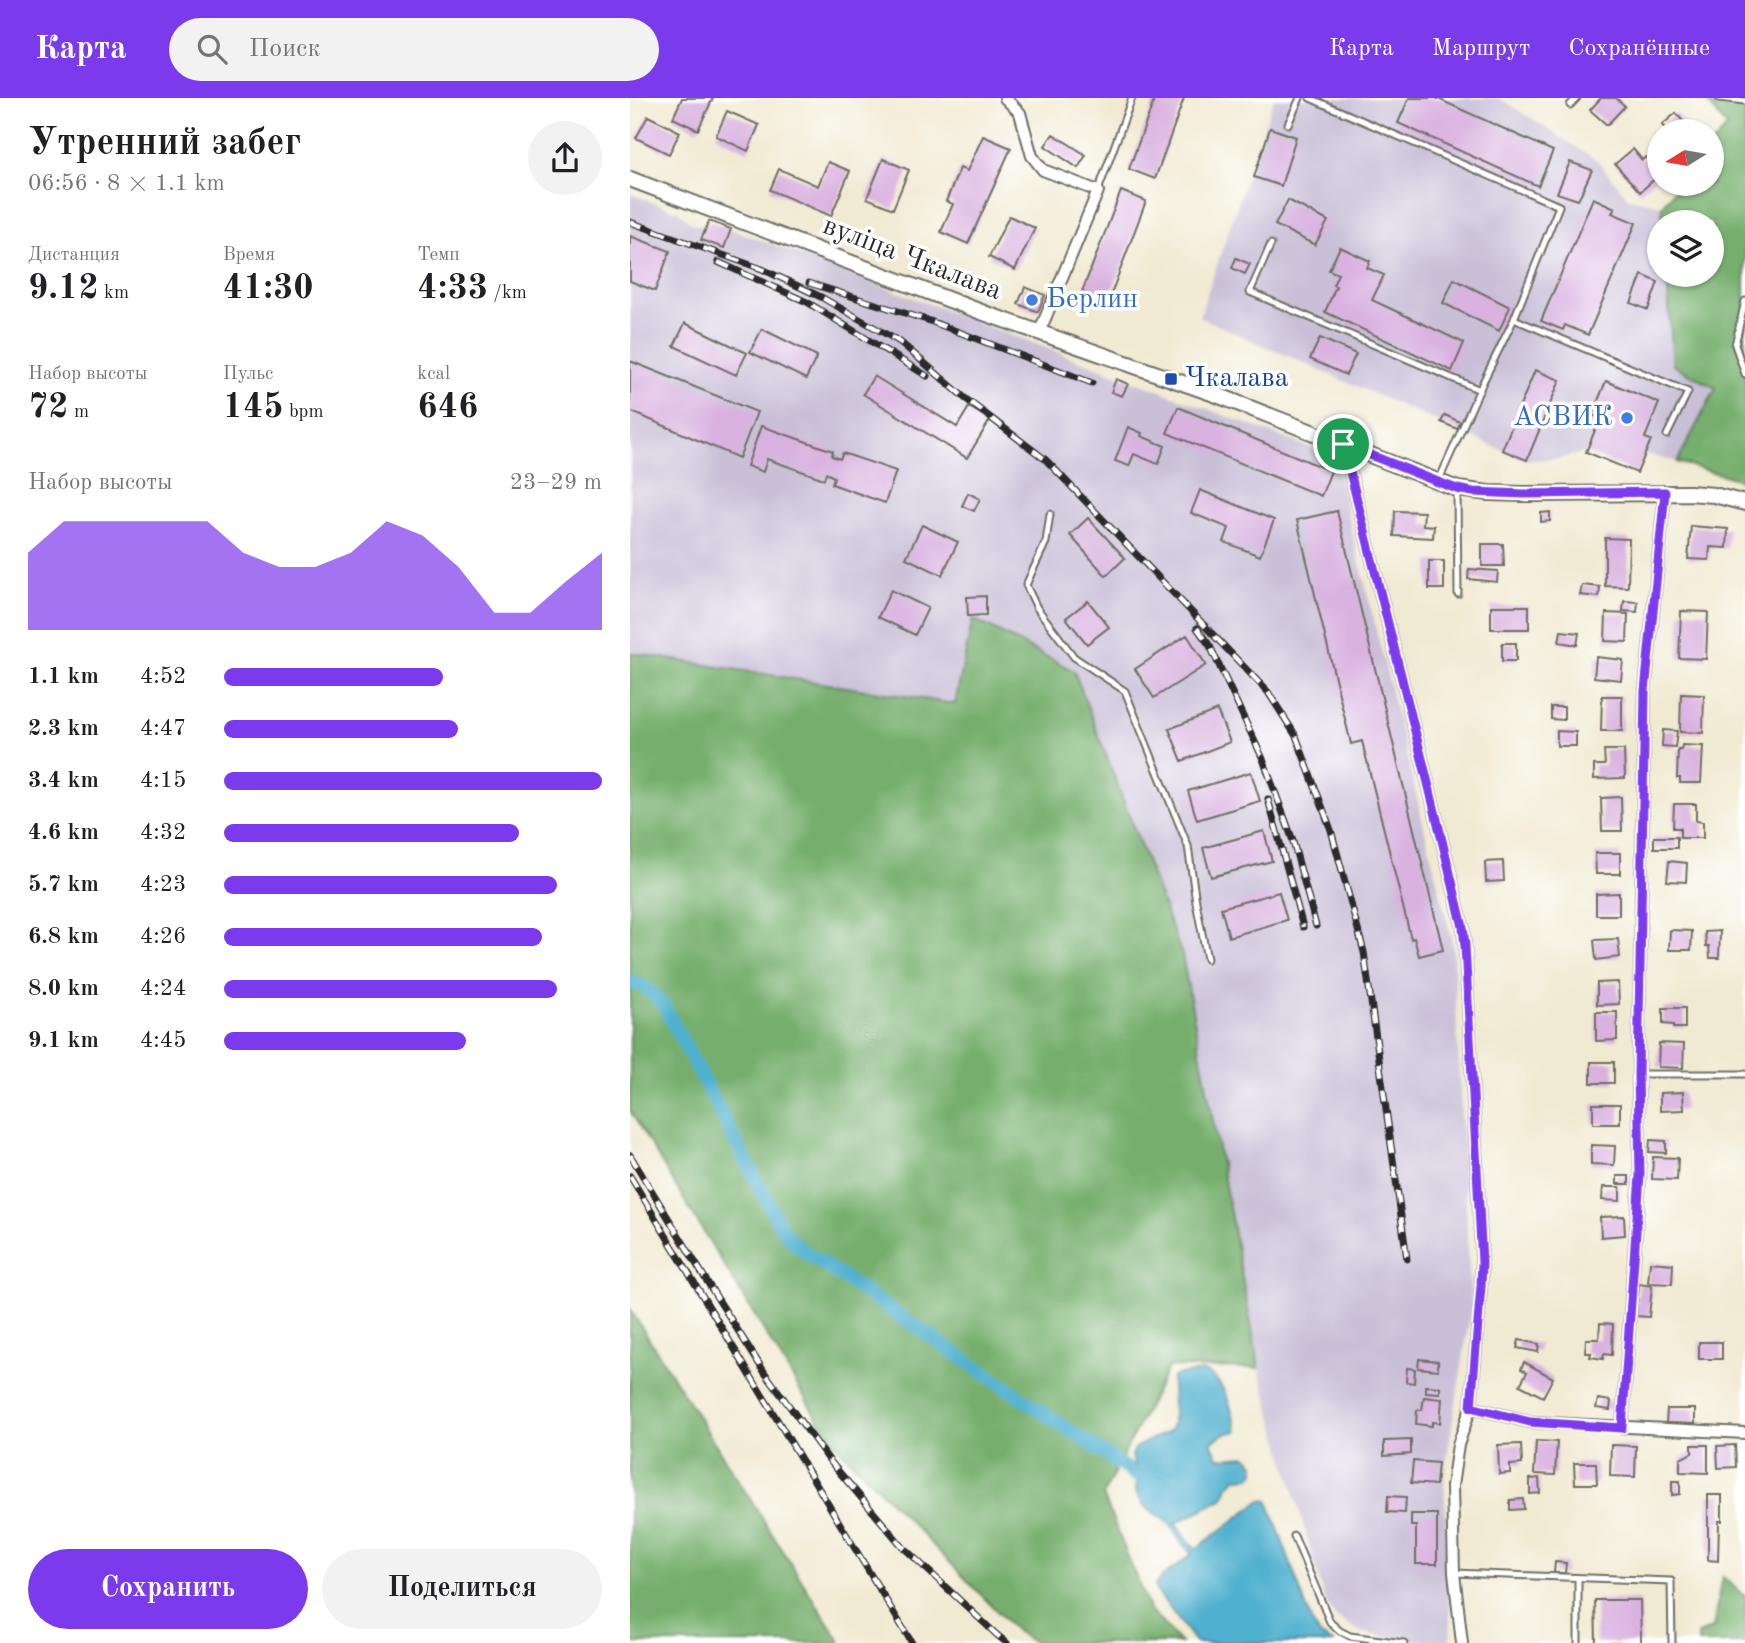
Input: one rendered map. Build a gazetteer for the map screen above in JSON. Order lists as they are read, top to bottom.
{
  "streets": {
    "street": ["вуліца Чкалава"]
  },
  "places": {
    "other": ["Берлин", "АСВИК"],
    "transit": ["Чкалава"]
  },
  "north": "left",
  "page": {
    "header": "Карта",
    "search": "Поиск",
    "nav": ["Карта", "Маршрут", "Сохранённые"],
    "heading": ["Утренний забег", "06:56 · 8 × 1.1 km"],
    "stats": [
      ["Дистанция", "9.12 km"],
      ["Время", "41:30"],
      ["Темп", "4:33 /km"],
      ["Набор высоты", "72 m"],
      ["Пульс", "145 bpm"],
      ["kcal", "646"]
    ],
    "chart": ["Набор высоты", "23–29 m"],
    "list": [
      {
        "name": "1.1 km",
        "note": "4:52"
      },
      {
        "name": "2.3 km",
        "note": "4:47"
      },
      {
        "name": "3.4 km",
        "note": "4:15"
      },
      {
        "name": "4.6 km",
        "note": "4:32"
      },
      {
        "name": "5.7 km",
        "note": "4:23"
      },
      {
        "name": "6.8 km",
        "note": "4:26"
      },
      {
        "name": "8.0 km",
        "note": "4:24"
      },
      {
        "name": "9.1 km",
        "note": "4:45"
      }
    ],
    "buttons": ["Сохранить", "Поделиться"]
  }
}
